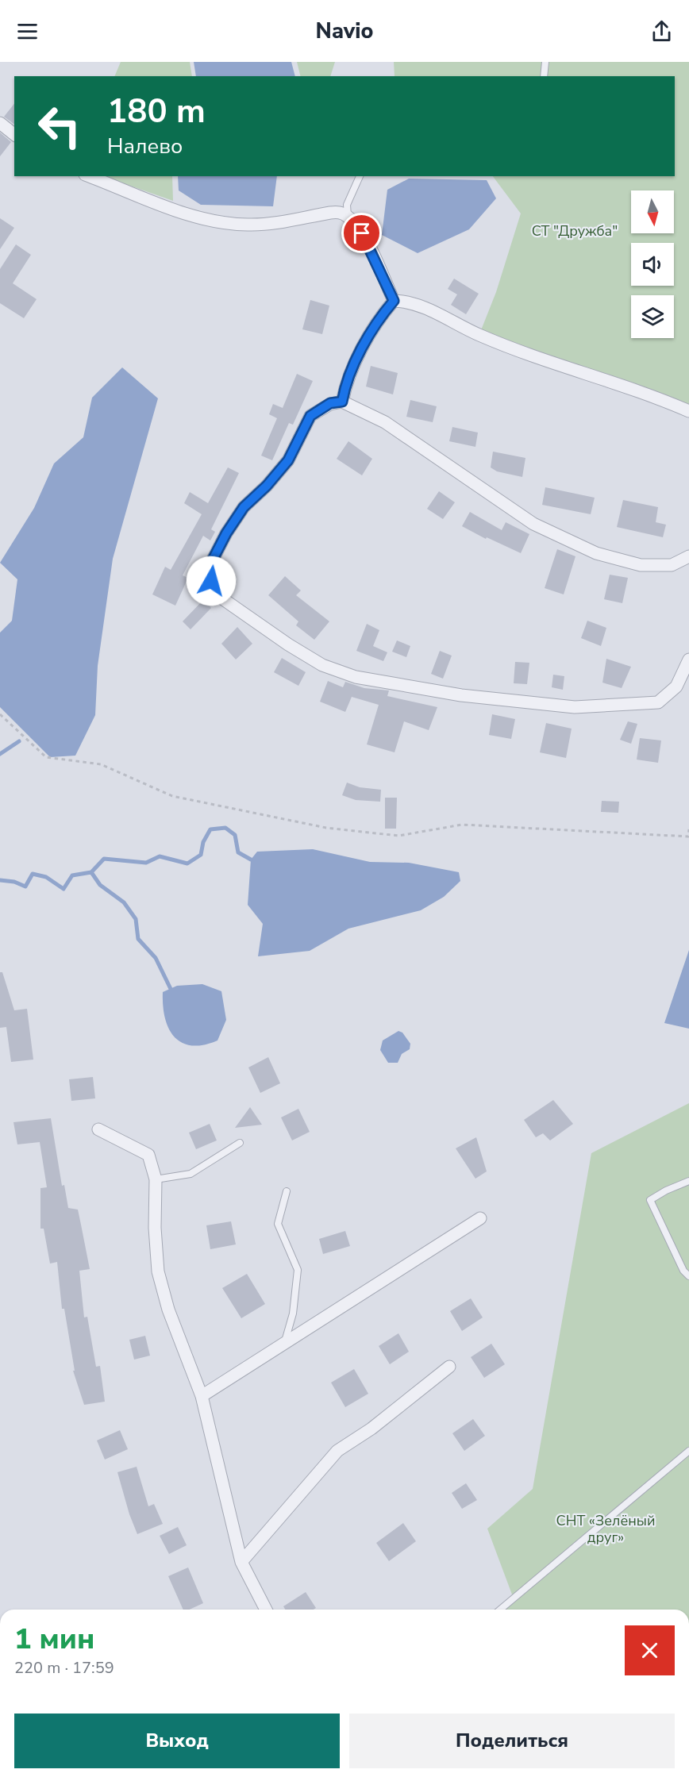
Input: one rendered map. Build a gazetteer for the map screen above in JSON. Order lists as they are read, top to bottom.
{
  "parks": ["СТ \"Дружба\"", "СНТ «Зелёный друг»"],
  "north": "bottom",
  "page": {
    "header": "Navio",
    "turn": ["180 m", "Налево"],
    "heading": ["1 мин", "220 m · 17:59"],
    "buttons": ["Выход", "Поделиться"]
  }
}
